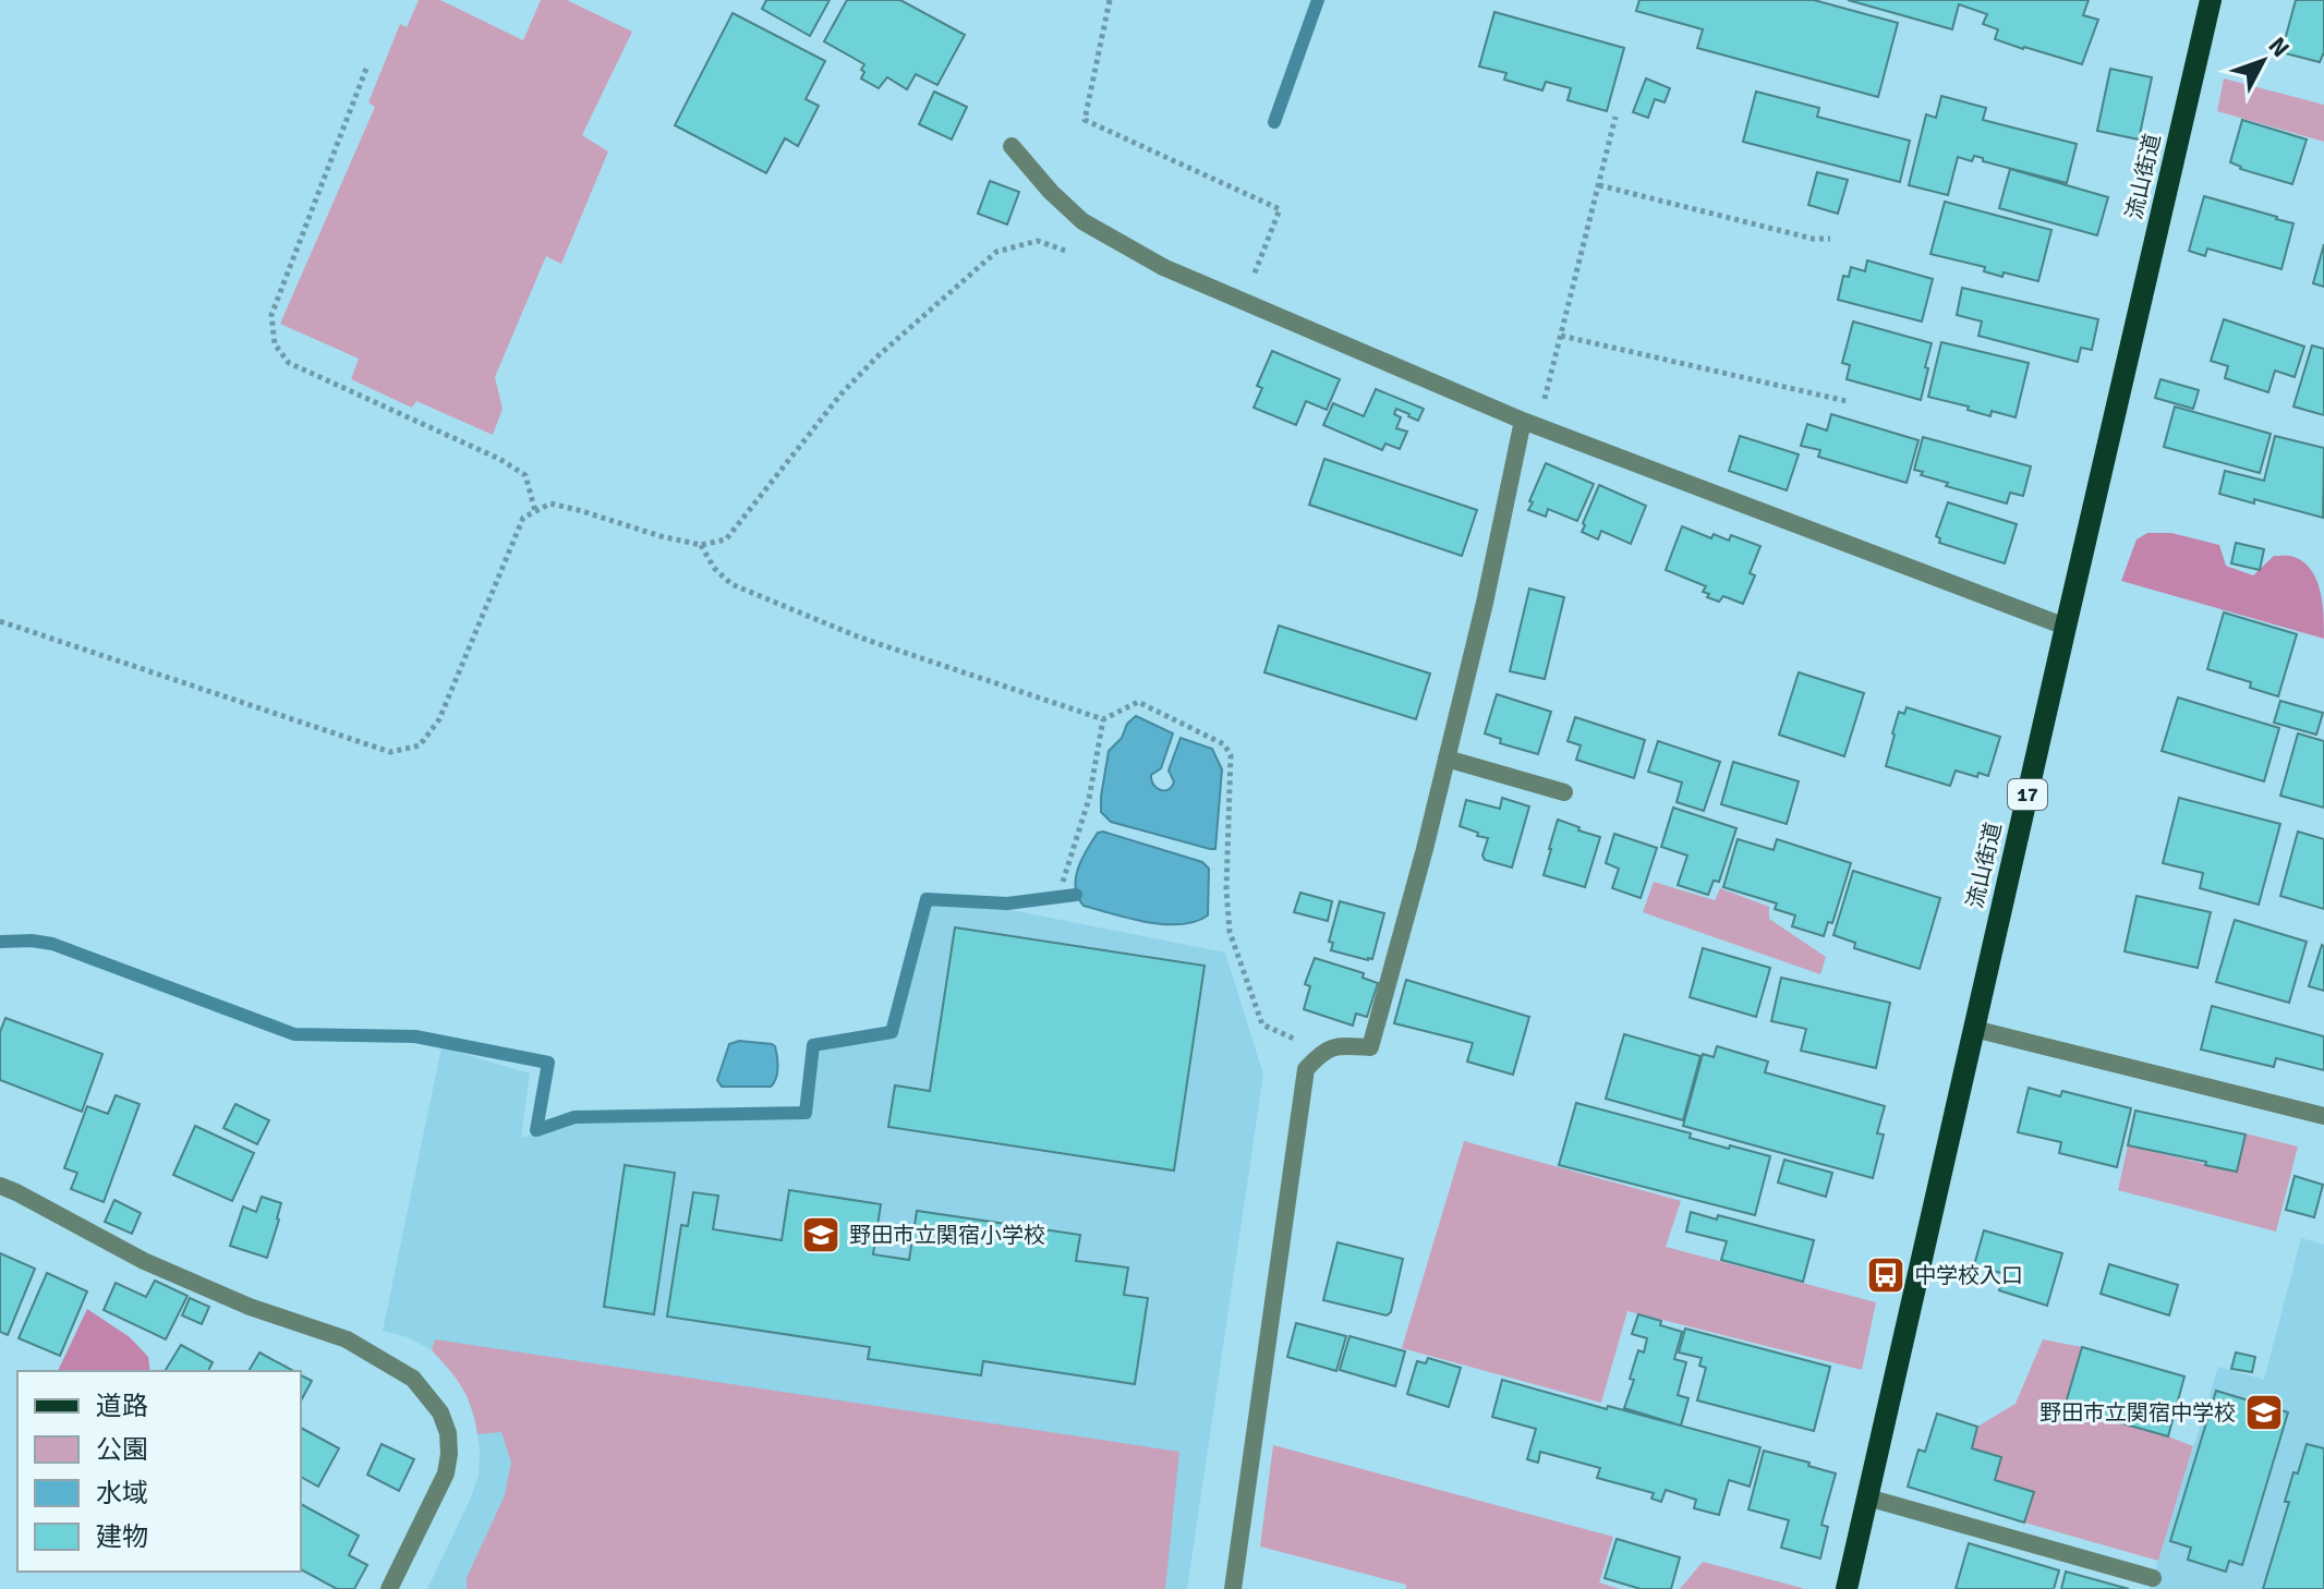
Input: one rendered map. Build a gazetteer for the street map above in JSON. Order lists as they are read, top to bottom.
{
  "streets": {
    "main road": ["流山街道", "17"]
  },
  "places": {
    "school or university": ["野田市立関宿小学校", "野田市立関宿中学校"],
    "bus stop": ["中学校入口"]
  },
  "legend": [
    "道路",
    "公園",
    "水域",
    "建物"
  ],
  "north": "top right"
}
